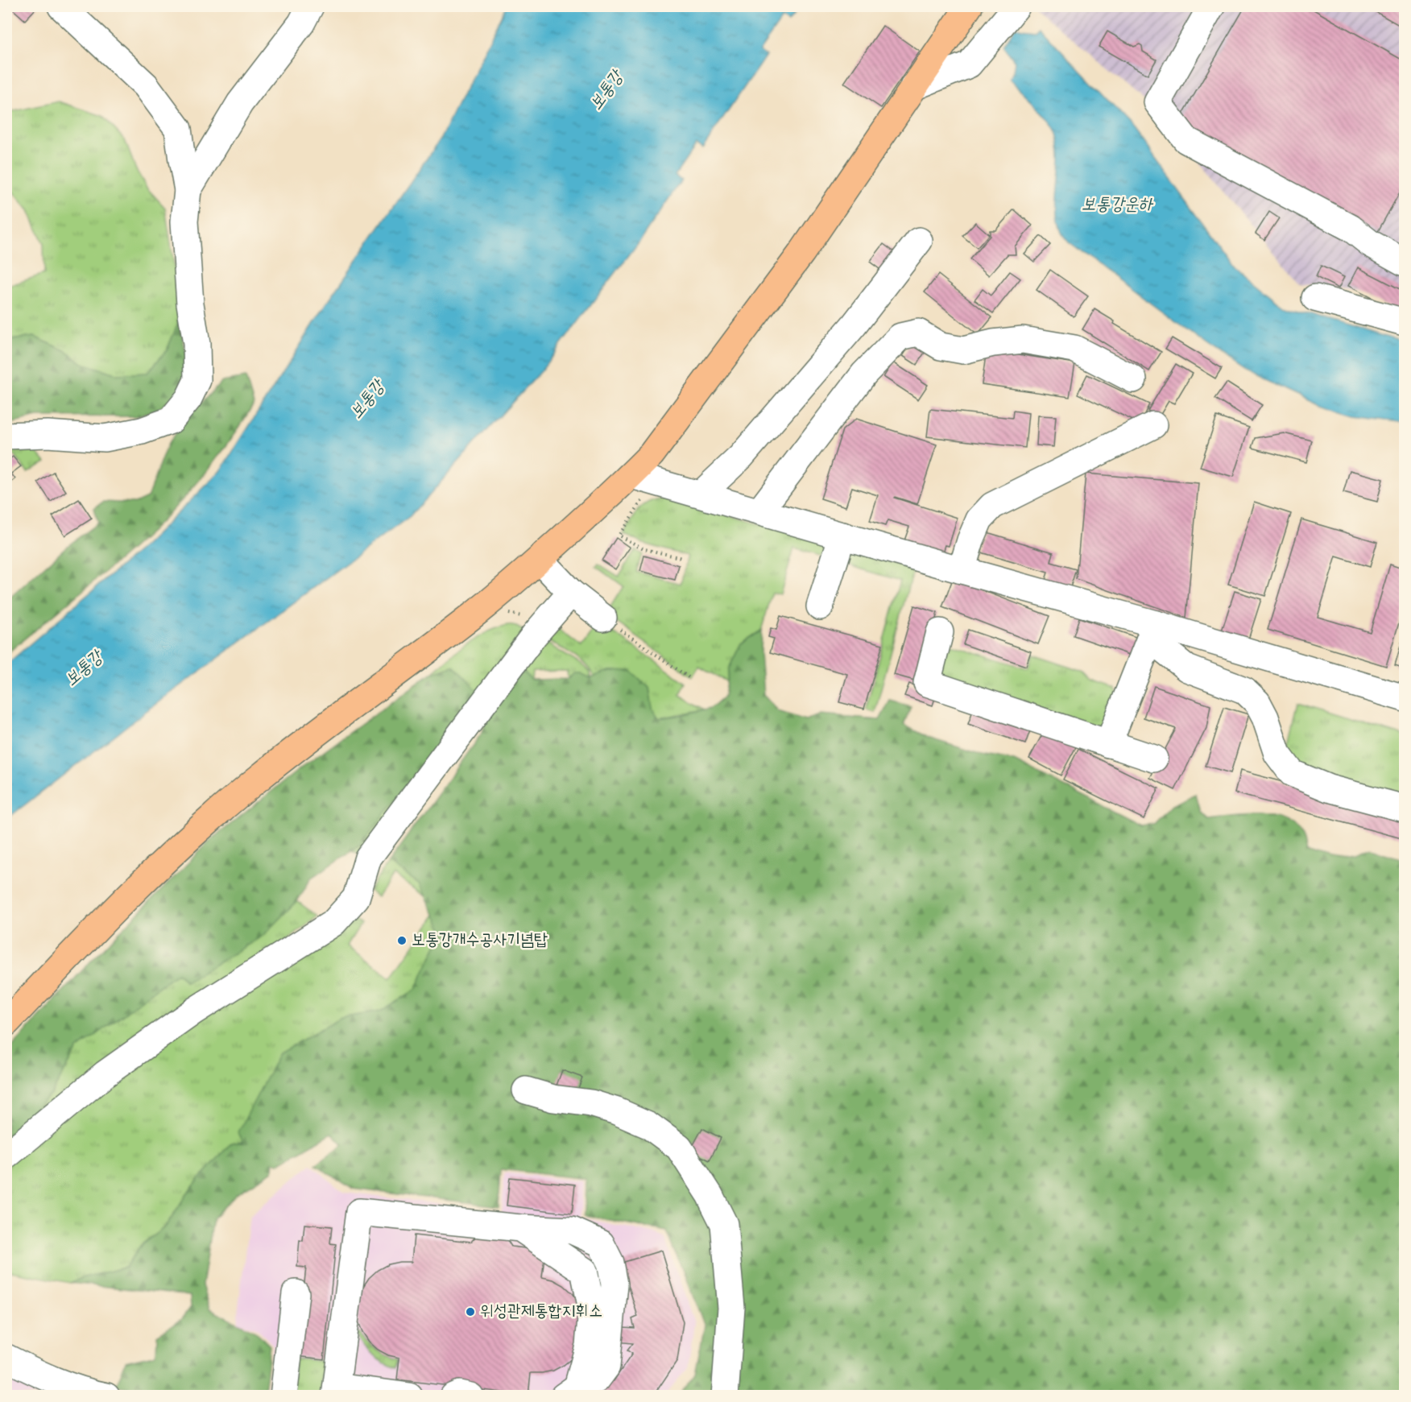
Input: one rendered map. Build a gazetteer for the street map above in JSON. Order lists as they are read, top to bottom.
{
  "water": ["보통강", "보통강운하"],
  "places": ["보통강개수공사기념탑", "위성관제통합지휘소"]
}
